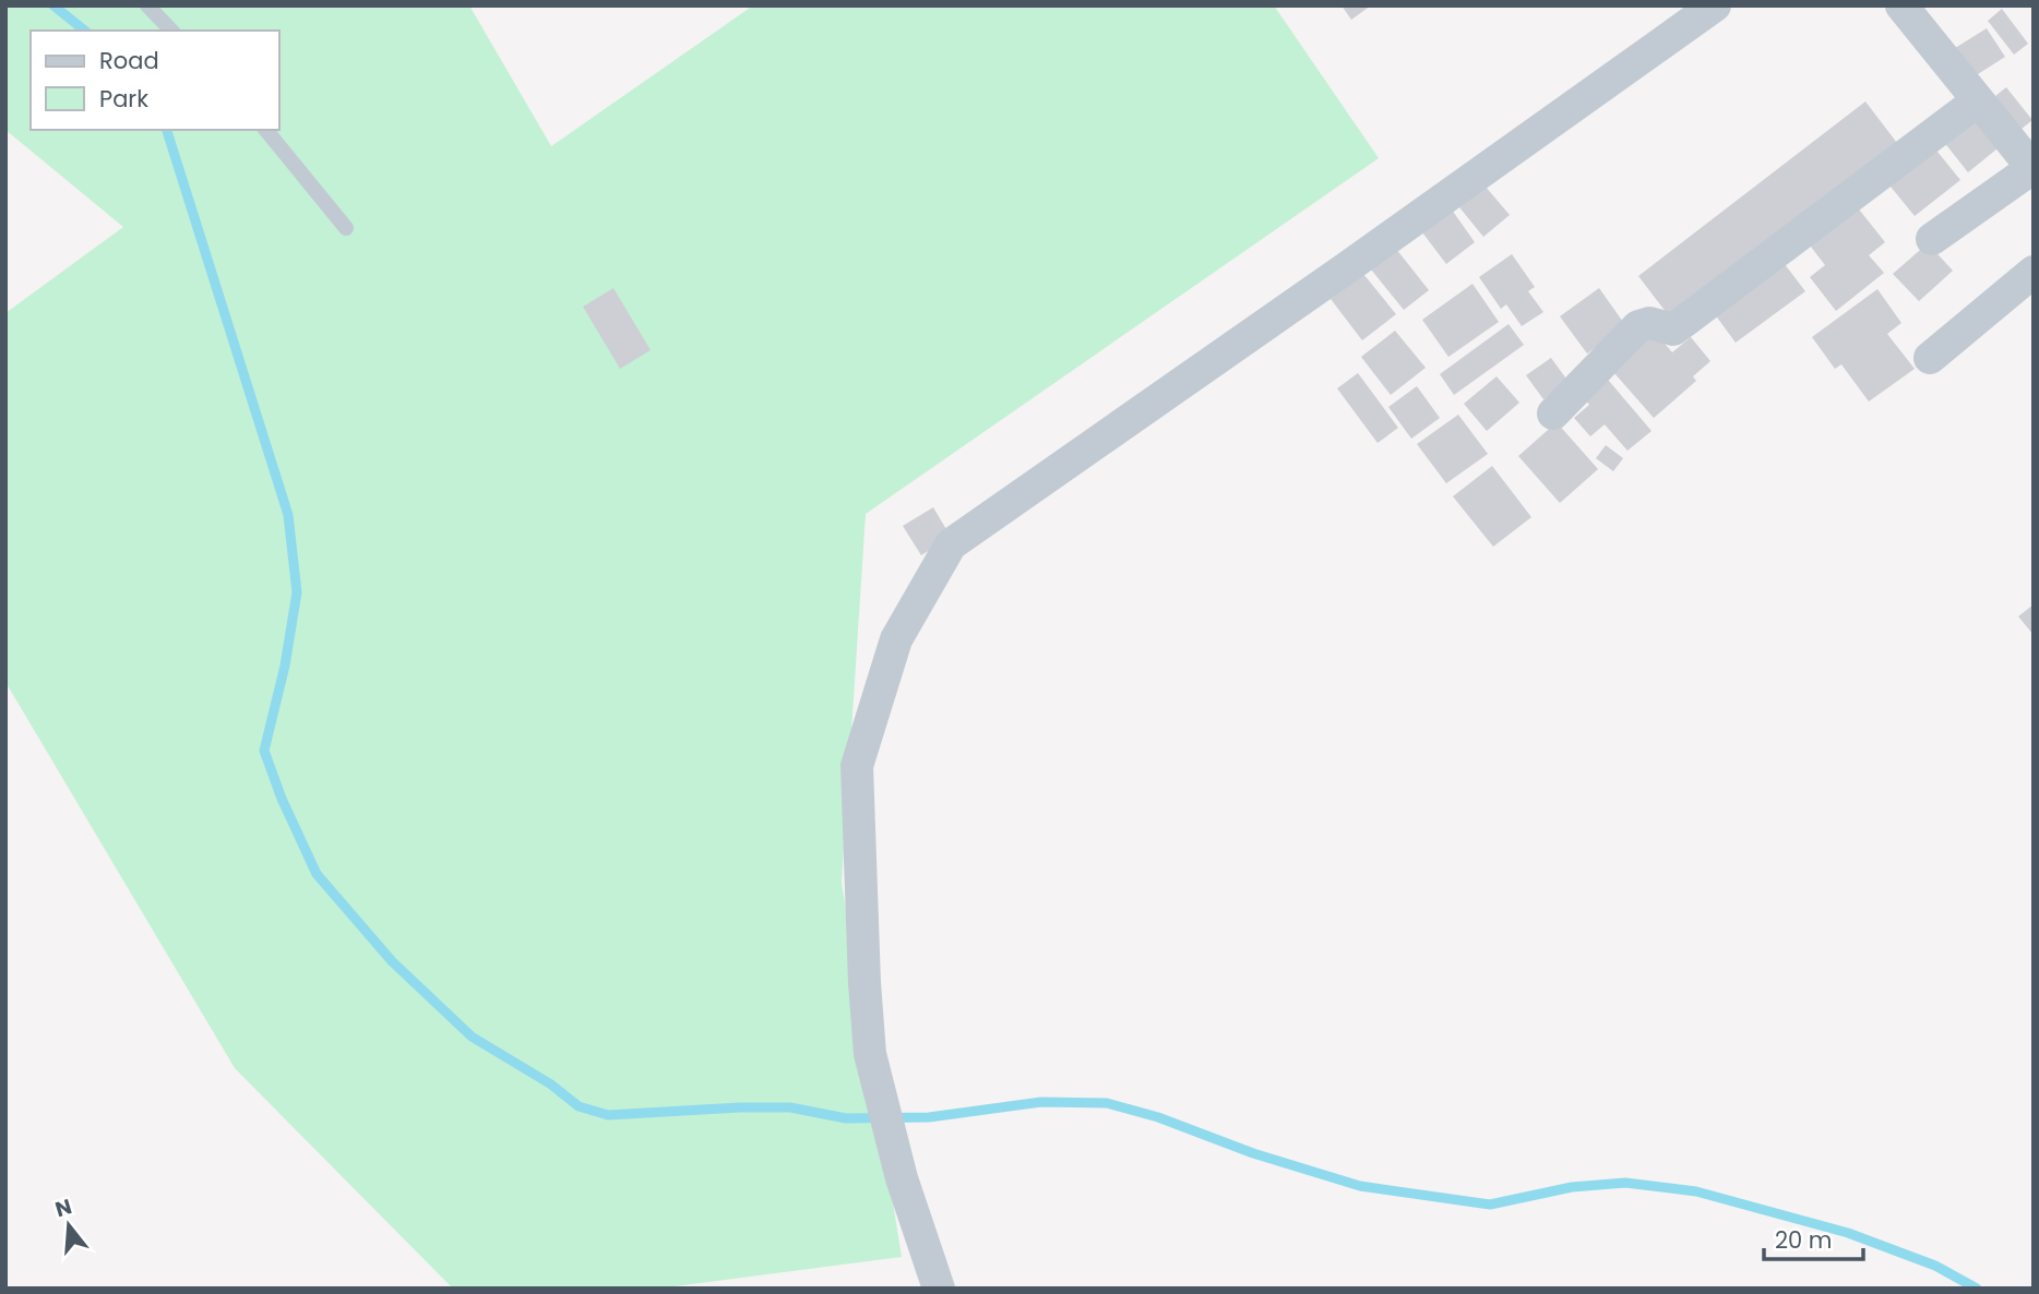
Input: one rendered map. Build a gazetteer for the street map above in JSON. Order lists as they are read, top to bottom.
{
  "legend": ["Road", "Park"],
  "scale_bar": "20 m",
  "north": "top"
}
